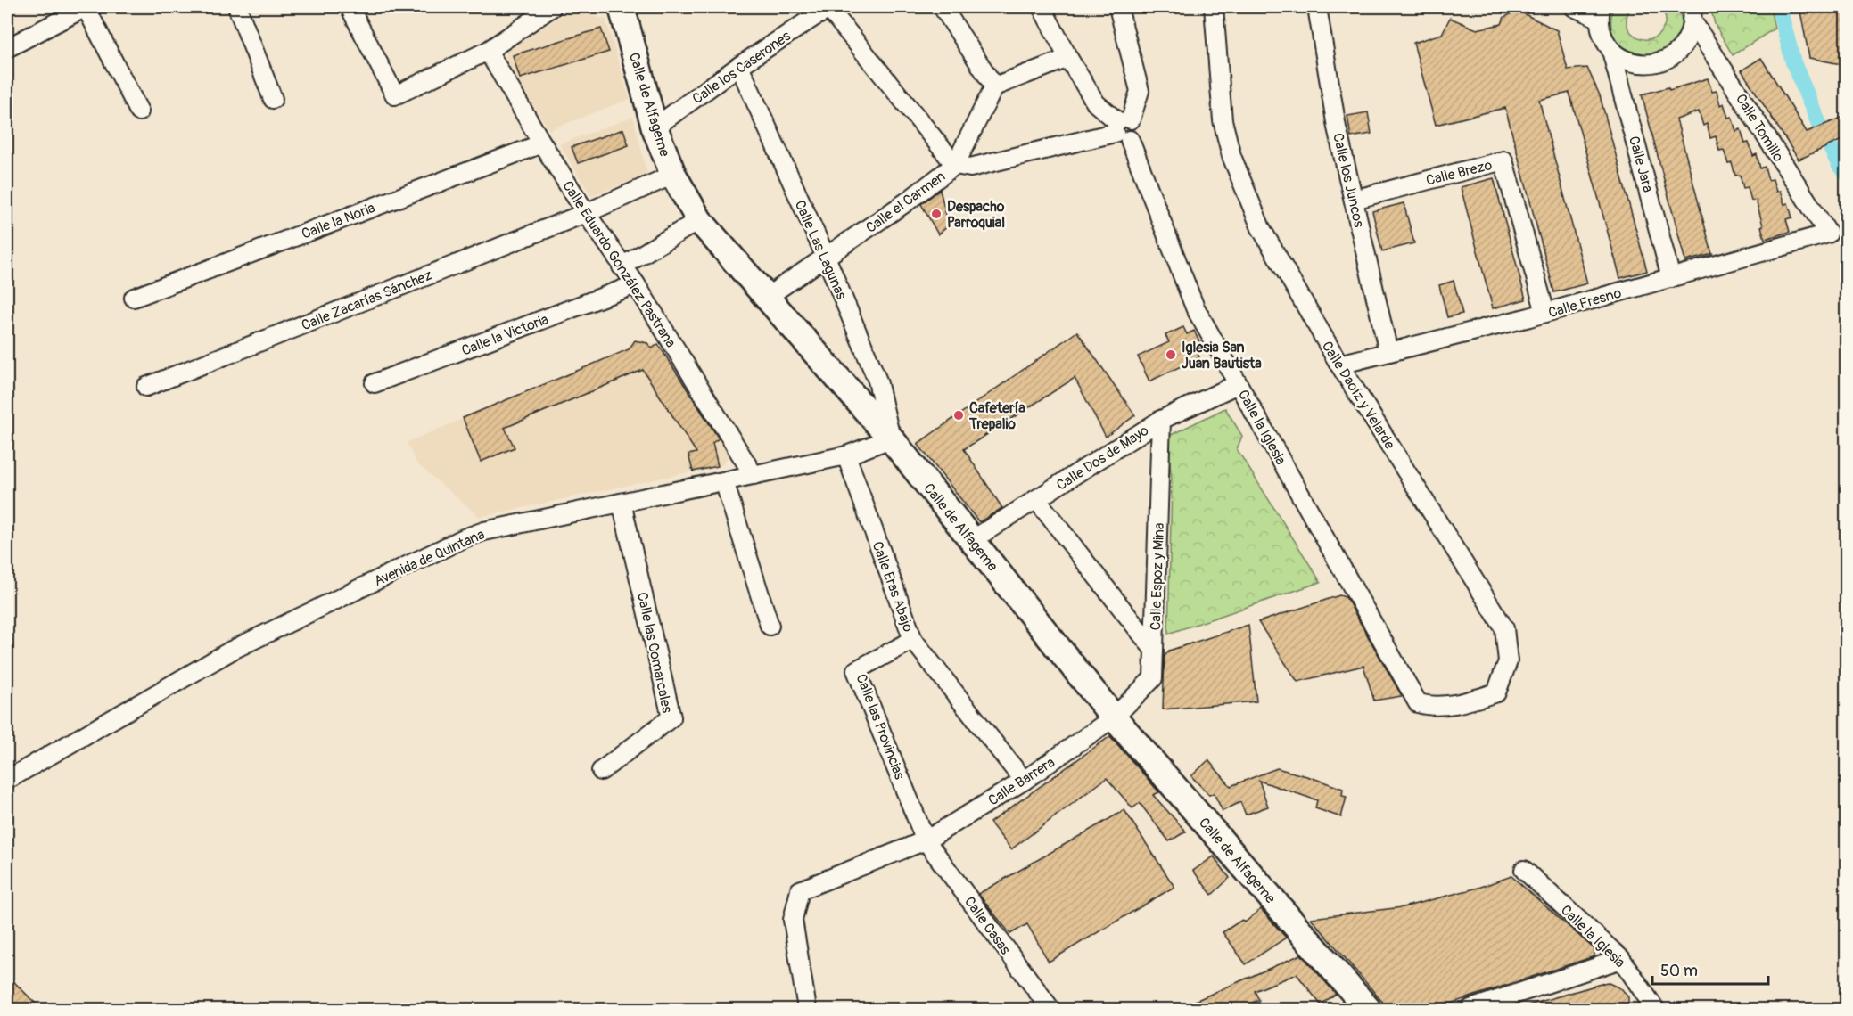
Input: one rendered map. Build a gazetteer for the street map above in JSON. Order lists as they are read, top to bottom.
{
  "streets": {
    "street": [
      "Calle los Caserones",
      "Calle de Alfageme",
      "Calle Tomillo",
      "Calle Jara",
      "Calle Brezo",
      "Calle los Juncos",
      "Calle el Carmen",
      "Calle la Noria",
      "Calle Las Lagunas",
      "Calle Eduardo González Pastrana",
      "Calle Zacarías Sánchez",
      "Calle Fresno",
      "Calle la Victoria",
      "Calle Daoíz y Velarde",
      "Calle la Iglesia",
      "Calle Dos de Mayo",
      "Avenida de Quintana",
      "Calle Espoz y Mina",
      "Calle Eras Abajo",
      "Calle las Comarcales",
      "Calle las Provincias",
      "Calle Barrera",
      "Calle Casas"
    ]
  },
  "crossings": [
    ["Calle los Caserones", "Calle de Alfageme"],
    ["Calle los Caserones", "Calle Las Lagunas"],
    ["Calle de Alfageme", "Calle el Carmen"],
    ["Calle de Alfageme", "Calle Las Lagunas"],
    ["Calle de Alfageme", "Calle Zacarías Sánchez"],
    ["Calle de Alfageme", "Calle Dos de Mayo"],
    ["Calle de Alfageme", "Avenida de Quintana"],
    ["Calle de Alfageme", "Calle Espoz y Mina"],
    ["Calle de Alfageme", "Calle Barrera"],
    ["Calle Tomillo", "Calle Fresno"],
    ["Calle Jara", "Calle Fresno"],
    ["Calle Brezo", "Calle los Juncos"],
    ["Calle Brezo", "Calle Fresno"],
    ["Calle los Juncos", "Calle Fresno"],
    ["Calle el Carmen", "Calle Las Lagunas"],
    ["Calle el Carmen", "Calle la Iglesia"],
    ["Calle la Noria", "Calle Eduardo González Pastrana"],
    ["Calle Las Lagunas", "Avenida de Quintana"],
    ["Calle Eduardo González Pastrana", "Calle Zacarías Sánchez"],
    ["Calle Eduardo González Pastrana", "Calle la Victoria"],
    ["Calle Eduardo González Pastrana", "Avenida de Quintana"],
    ["Calle Fresno", "Calle Daoíz y Velarde"],
    ["Calle Daoíz y Velarde", "Calle la Iglesia"],
    ["Calle la Iglesia", "Calle Dos de Mayo"],
    ["Calle Dos de Mayo", "Calle Espoz y Mina"],
    ["Avenida de Quintana", "Calle Eras Abajo"],
    ["Avenida de Quintana", "Calle las Comarcales"],
    ["Calle Espoz y Mina", "Calle Barrera"],
    ["Calle Eras Abajo", "Calle las Provincias"],
    ["Calle Eras Abajo", "Calle Barrera"],
    ["Calle las Provincias", "Calle Barrera"],
    ["Calle las Provincias", "Calle Casas"],
    ["Calle Barrera", "Calle Casas"]
  ],
  "places": ["Despacho Parroquial", "Iglesia San Juan Bautista", "Cafetería Trepalio"],
  "scale_bar": "50 m"
}
